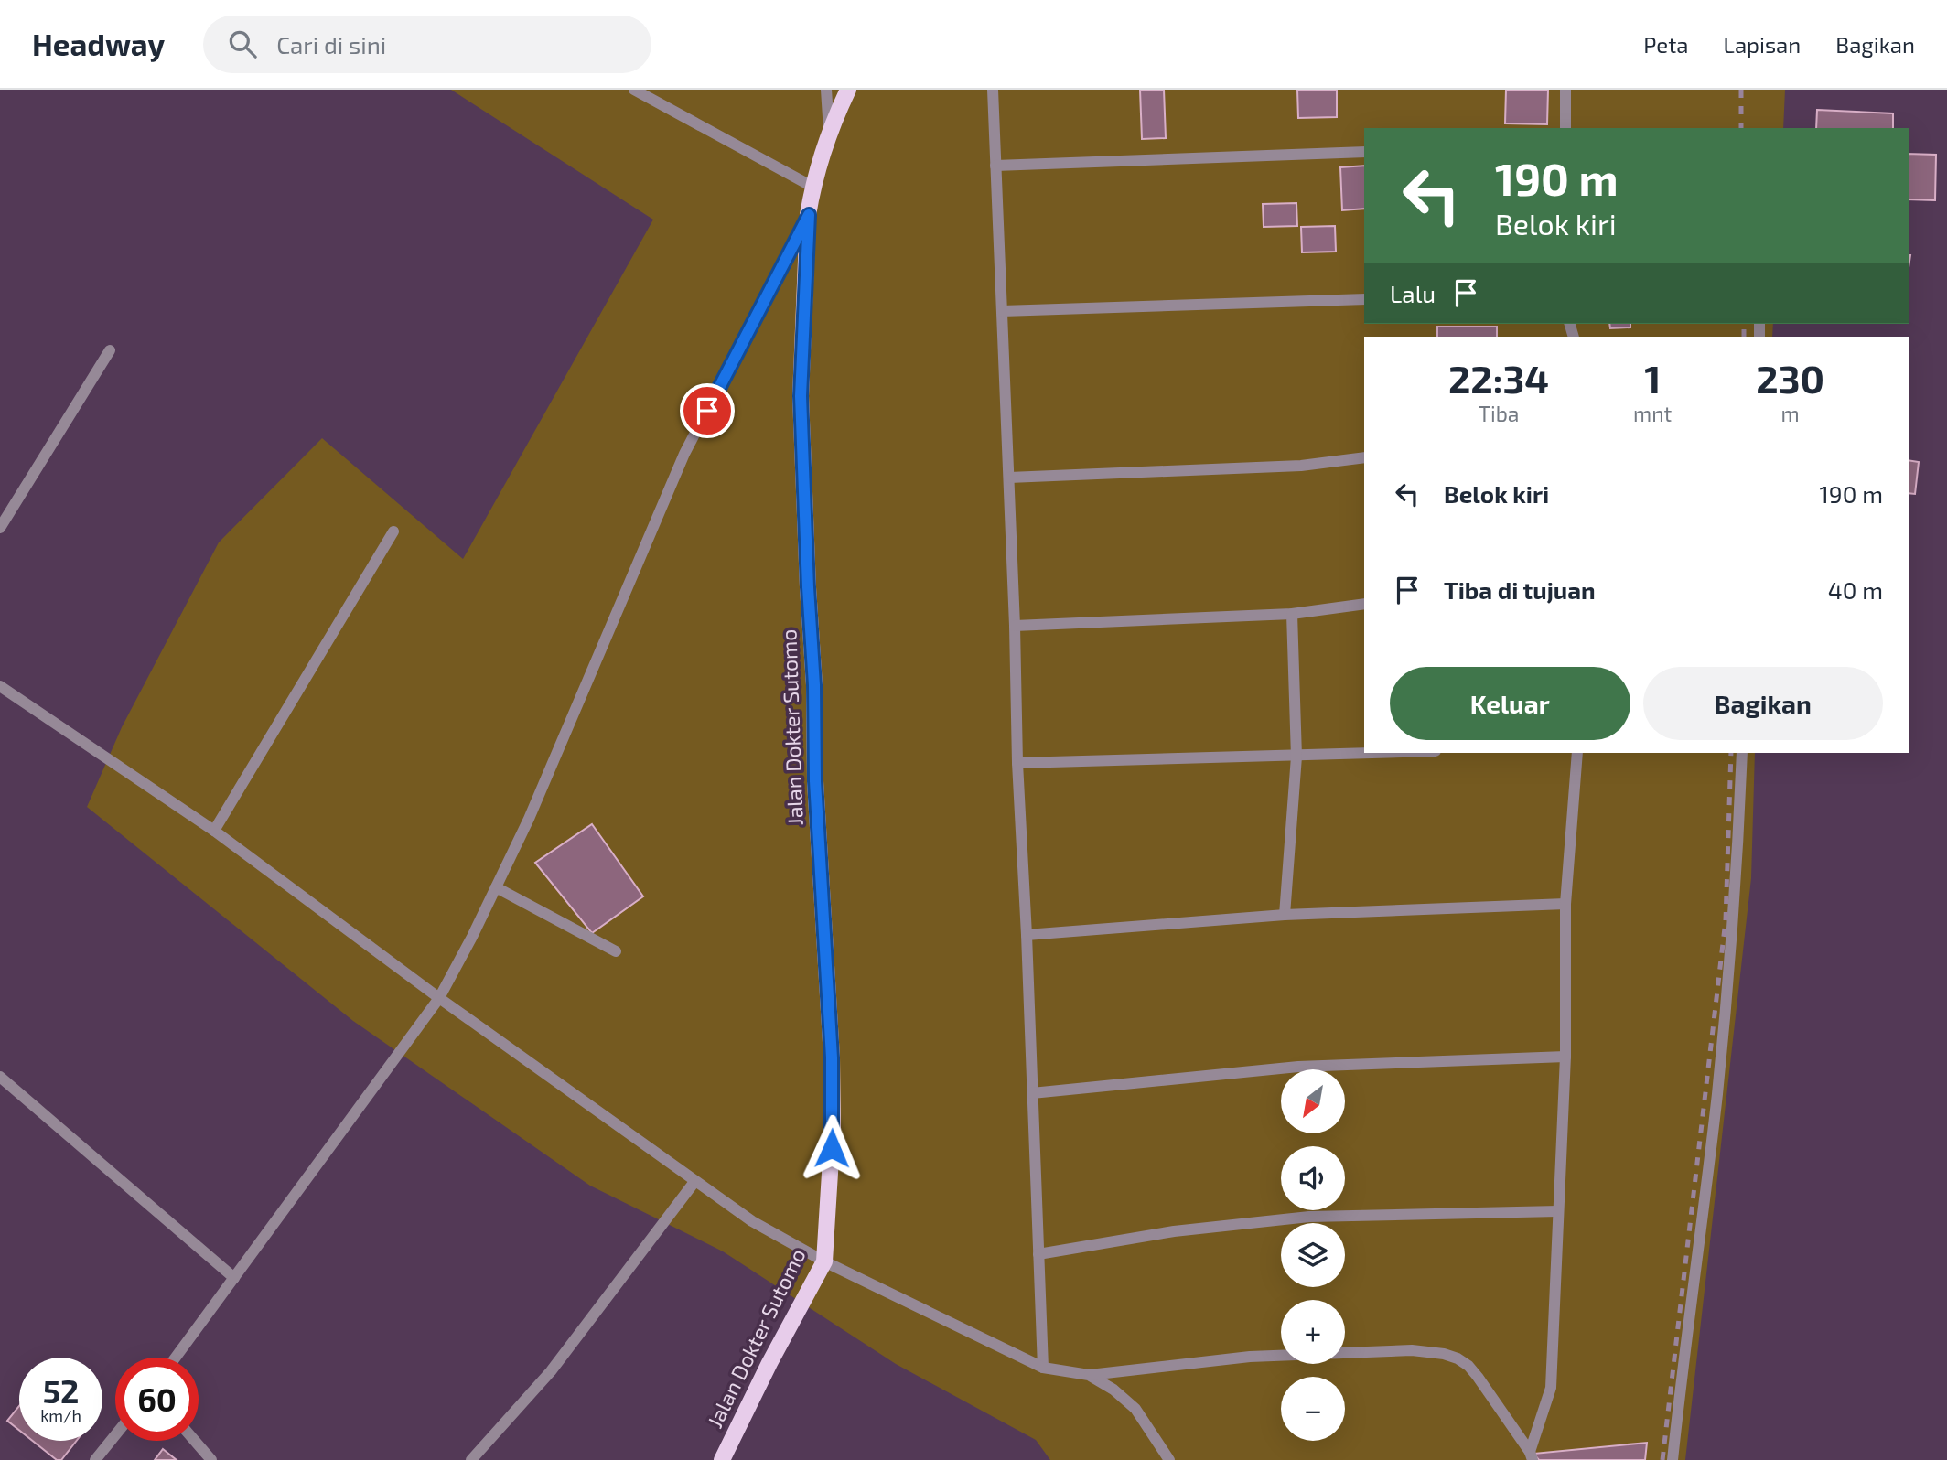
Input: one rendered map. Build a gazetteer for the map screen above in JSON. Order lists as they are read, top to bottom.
{
  "streets": {
    "main road": ["Jalan Dokter Sutomo"]
  },
  "north": "bottom left",
  "page": {
    "header": "Headway",
    "search": "Cari di sini",
    "nav": ["Peta", "Lapisan", "Bagikan"],
    "turn": ["190 m", "Belok kiri"],
    "then": "Lalu",
    "eta": [
      "22:34",
      "Tiba",
      "1",
      "mnt",
      "230",
      "m"
    ],
    "list": [
      {
        "name": "Belok kiri",
        "value": "190 m"
      },
      {
        "name": "Tiba di tujuan",
        "value": "40 m"
      }
    ],
    "buttons": ["Keluar", "Bagikan"],
    "map_buttons": ["+", "−"],
    "speed": "52 km/h",
    "limit": "60"
  }
}
